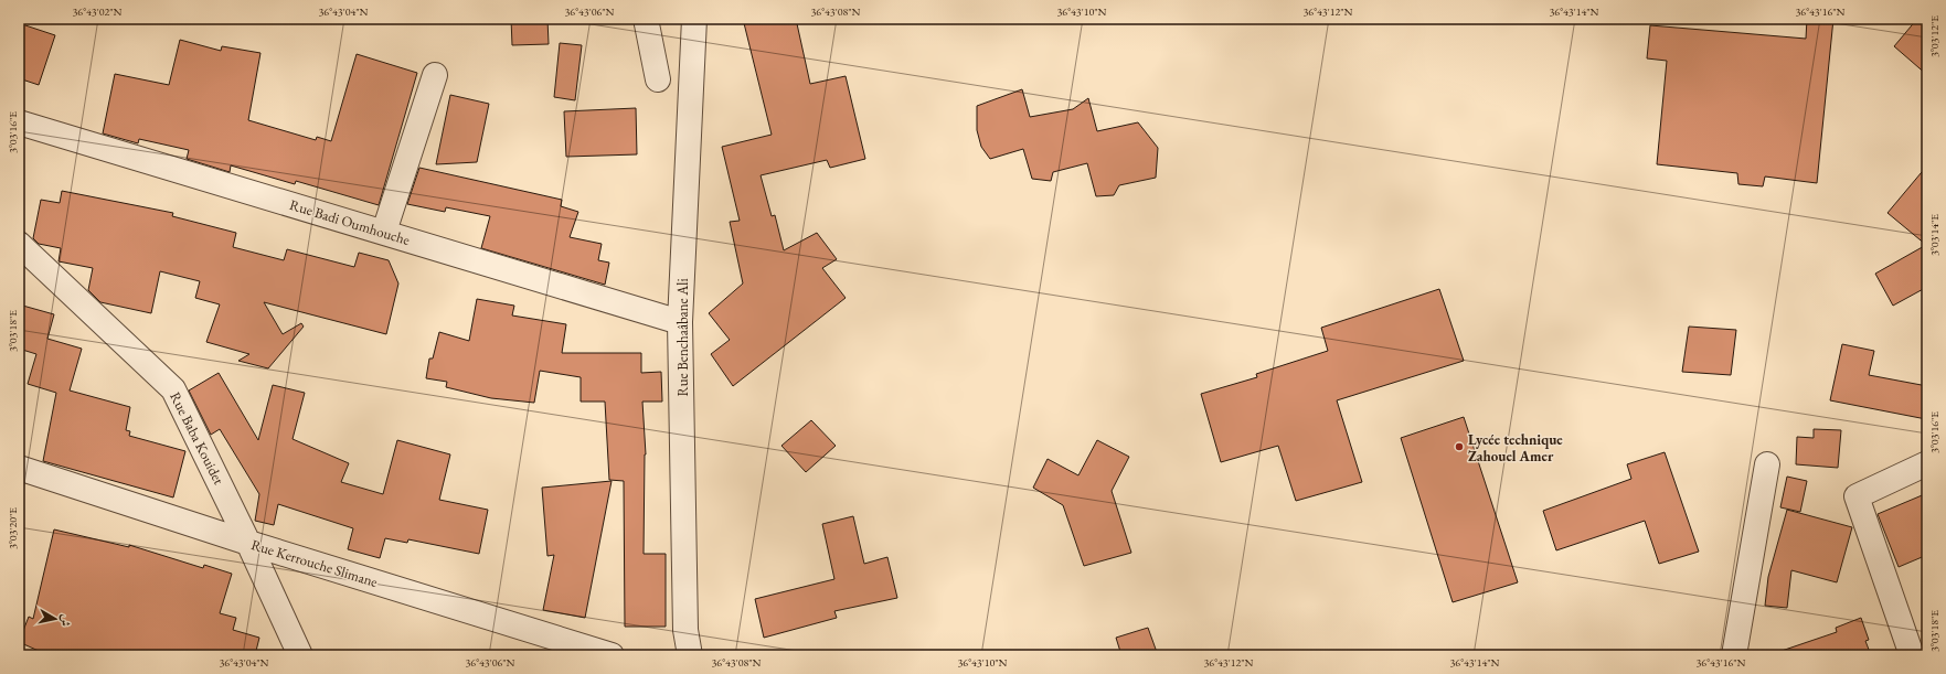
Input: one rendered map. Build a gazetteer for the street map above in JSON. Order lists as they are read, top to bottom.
{
  "streets": {
    "street": [
      "Rue Badi Oumhouche",
      "Rue Benchaâbane Ali",
      "Rue Baba Kouidet",
      "Rue Kerrouche Slimane"
    ]
  },
  "crossings": [
    ["Rue Badi Oumhouche", "Rue Benchaâbane Ali"],
    ["Rue Baba Kouidet", "Rue Kerrouche Slimane"]
  ],
  "places": ["Lycée technique Zahouel Amer"],
  "north": "right",
  "coordinates": [
    "36°43'02\"N",
    "36°43'04\"N",
    "36°43'06\"N",
    "36°43'08\"N",
    "36°43'10\"N",
    "36°43'12\"N",
    "36°43'14\"N",
    "36°43'16\"N",
    "3°03'12\"E",
    "3°03'16\"E",
    "3°03'14\"E",
    "3°03'18\"E",
    "3°03'20\"E"
  ]
}
